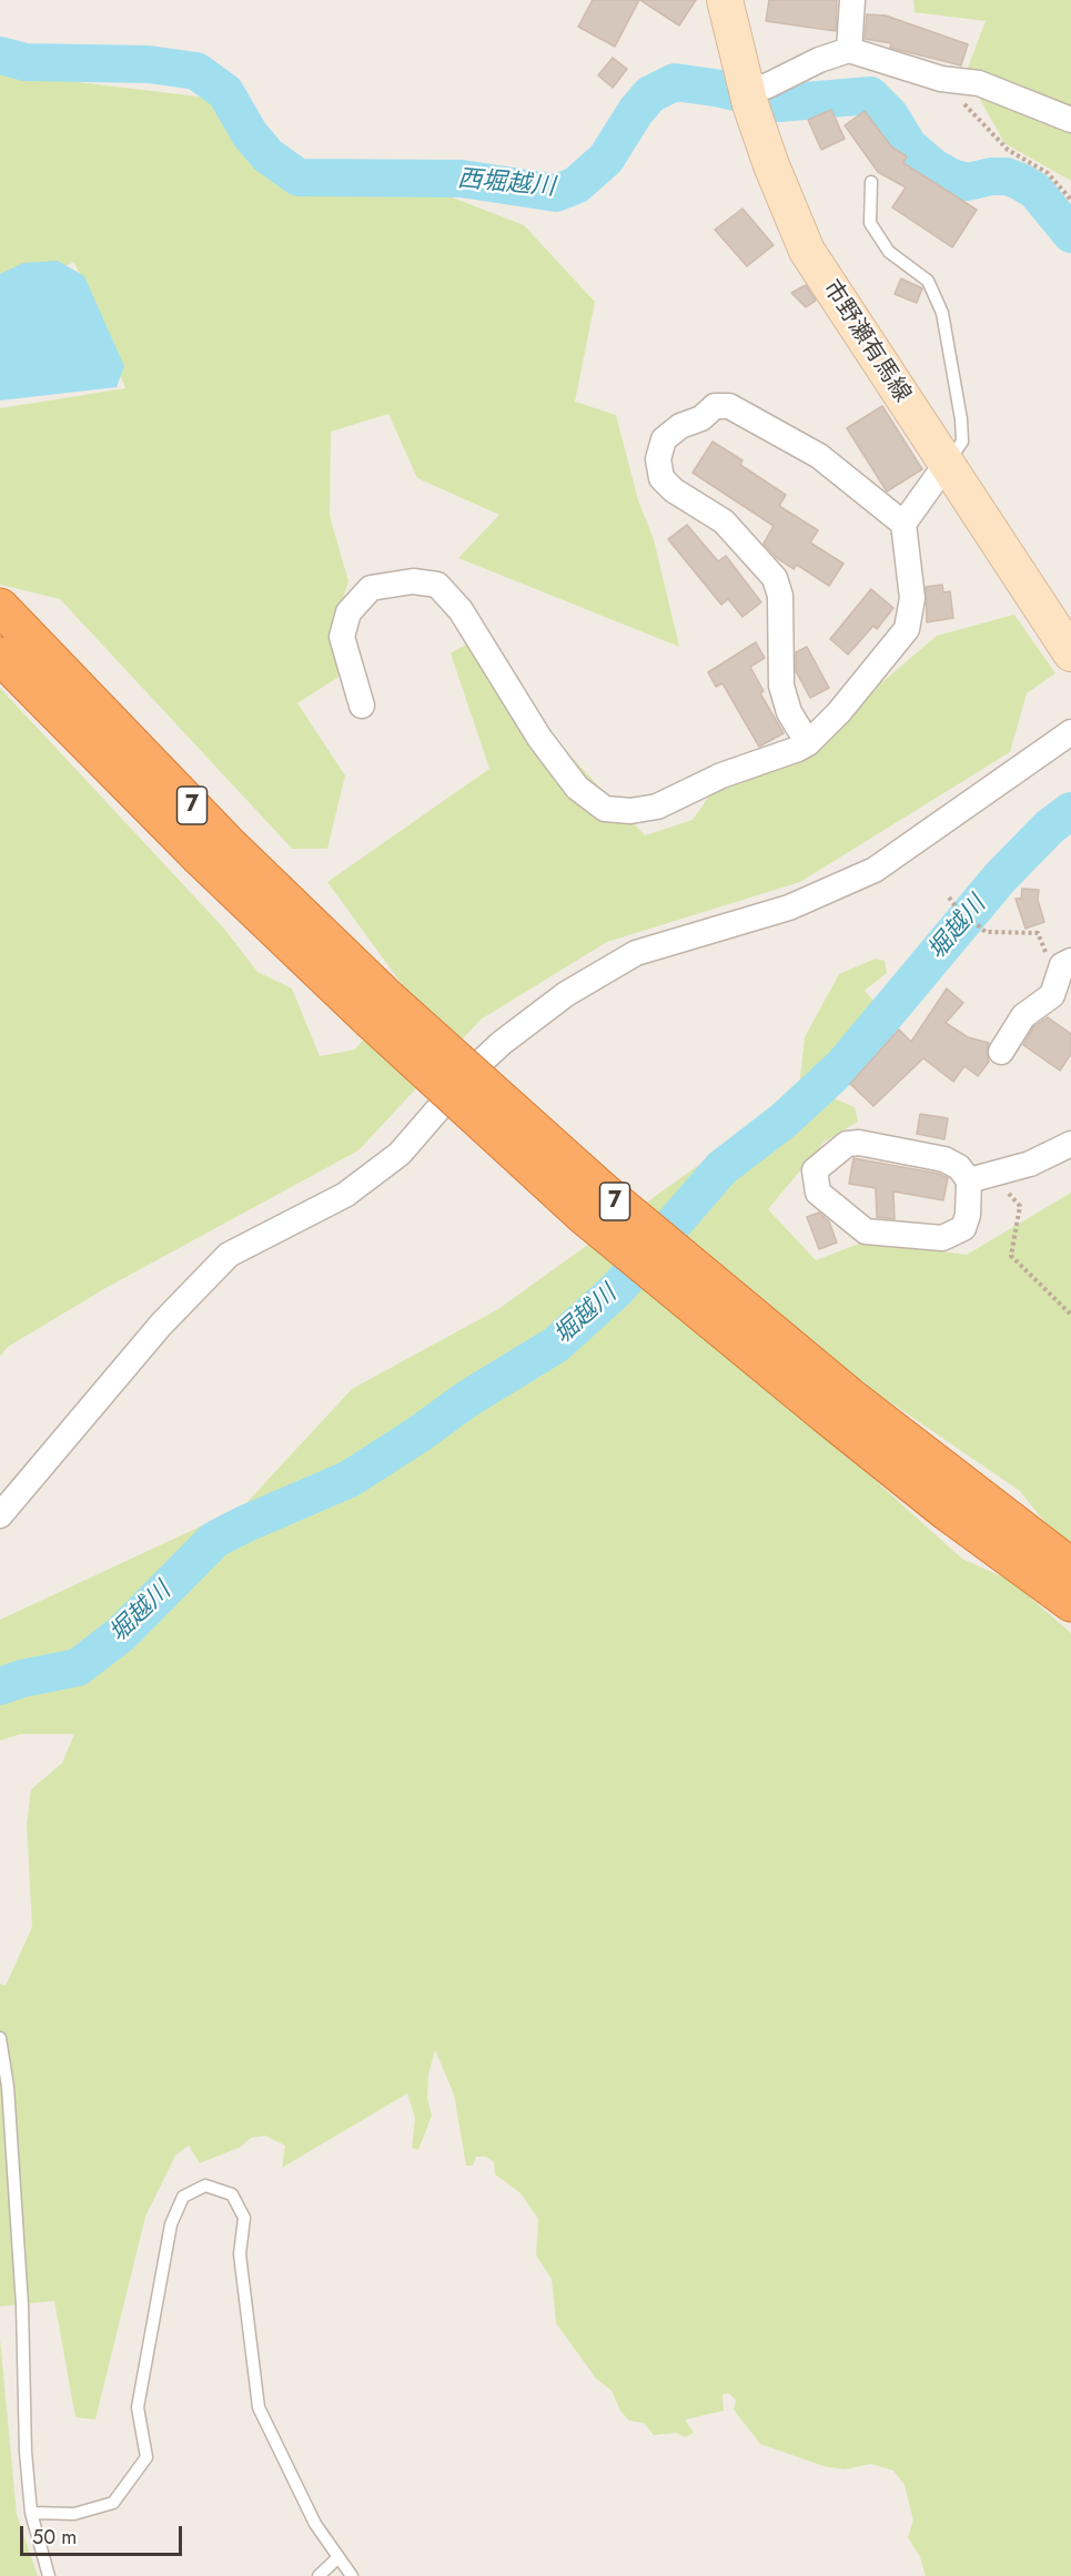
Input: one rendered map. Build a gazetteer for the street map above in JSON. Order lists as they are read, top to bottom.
{
  "streets": {
    "highway": ["7"],
    "main road": ["市野瀬有馬線"]
  },
  "water": ["西堀越川", "堀越川"],
  "scale_bar": "50 m"
}
